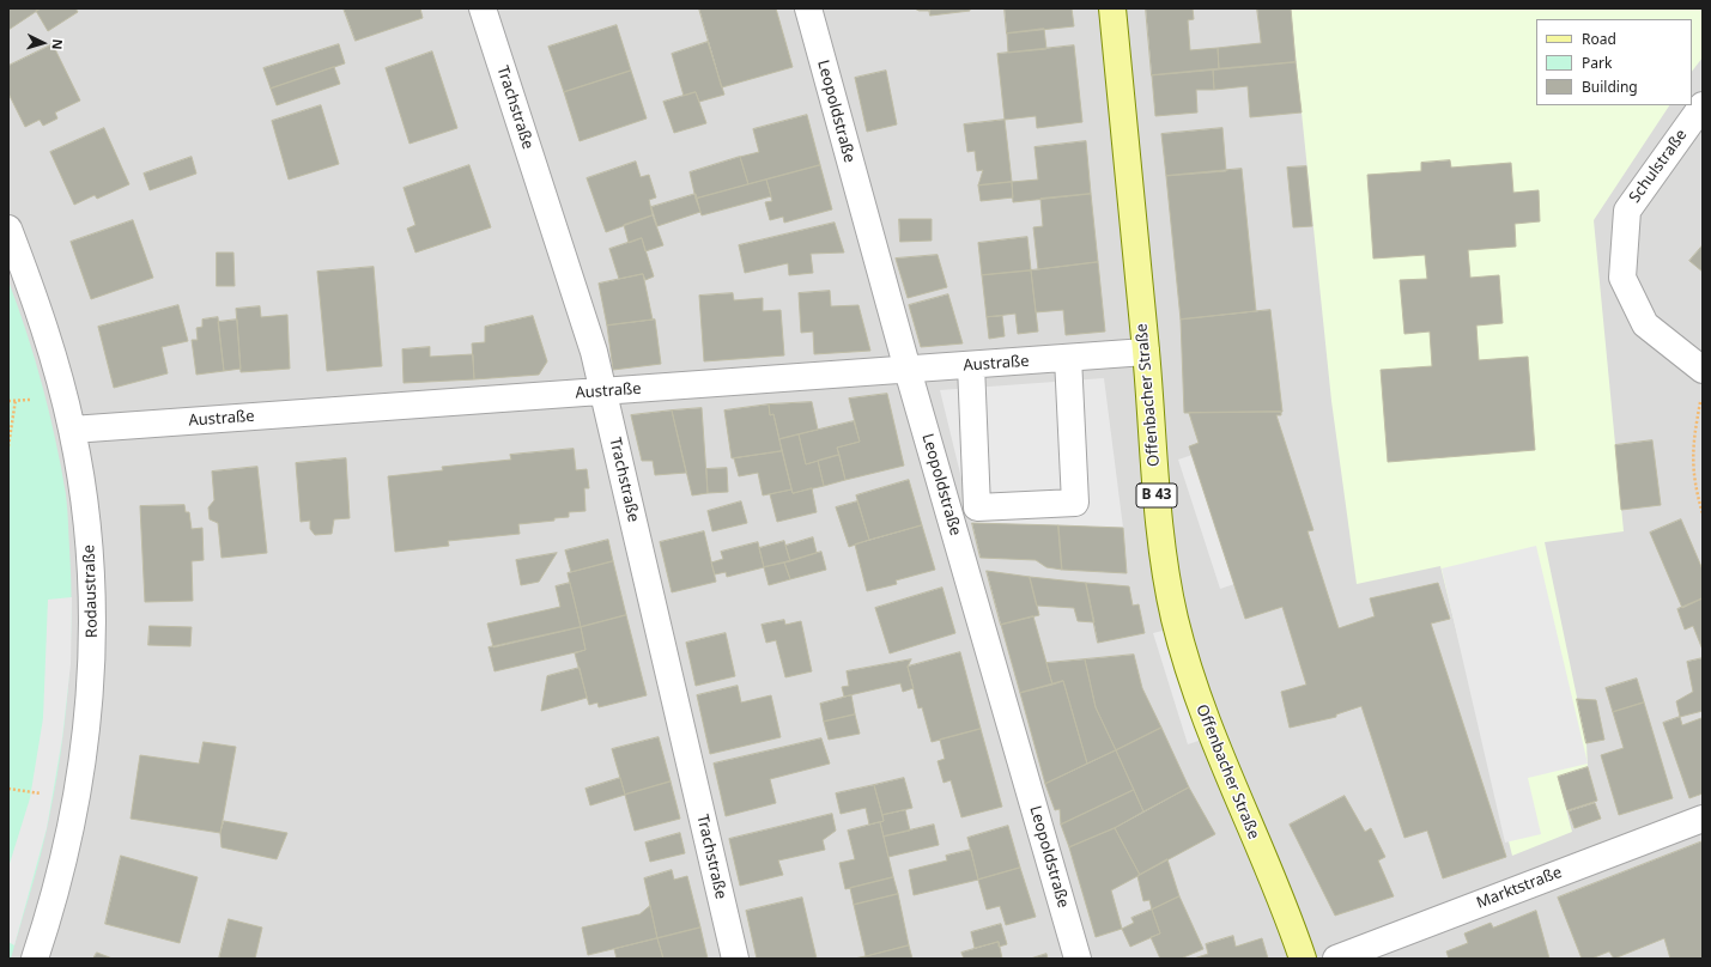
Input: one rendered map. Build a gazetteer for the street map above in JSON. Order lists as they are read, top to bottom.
{
  "streets": {
    "main road": ["Offenbacher Straße", "B 43"],
    "street": [
      "Trachstraße",
      "Leopoldstraße",
      "Schulstraße",
      "Austraße",
      "Rodaustraße",
      "Marktstraße"
    ]
  },
  "crossings": [
    ["Trachstraße", "Austraße"],
    ["Leopoldstraße", "Austraße"],
    ["Austraße", "Offenbacher Straße"],
    ["Austraße", "Rodaustraße"]
  ],
  "legend": ["Road", "Park", "Building"],
  "north": "right"
}
